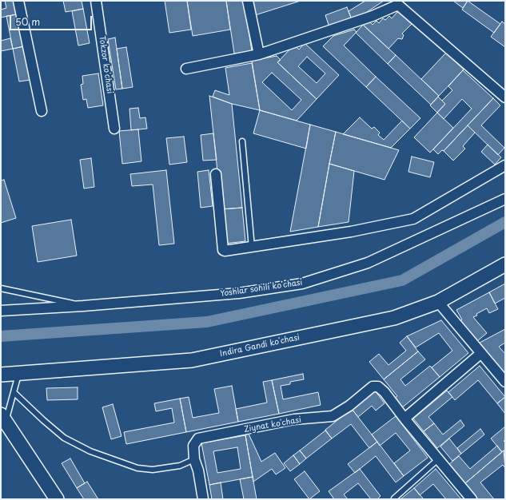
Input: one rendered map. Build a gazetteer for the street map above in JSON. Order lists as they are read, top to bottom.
{
  "streets": {
    "street": [
      "Tokzor koʻchasi",
      "Yoshlar sohili koʻchasi",
      "Indira Gandi koʻchasi",
      "Ziynat koʻchasi"
    ]
  },
  "scale_bar": "50 m"
}
